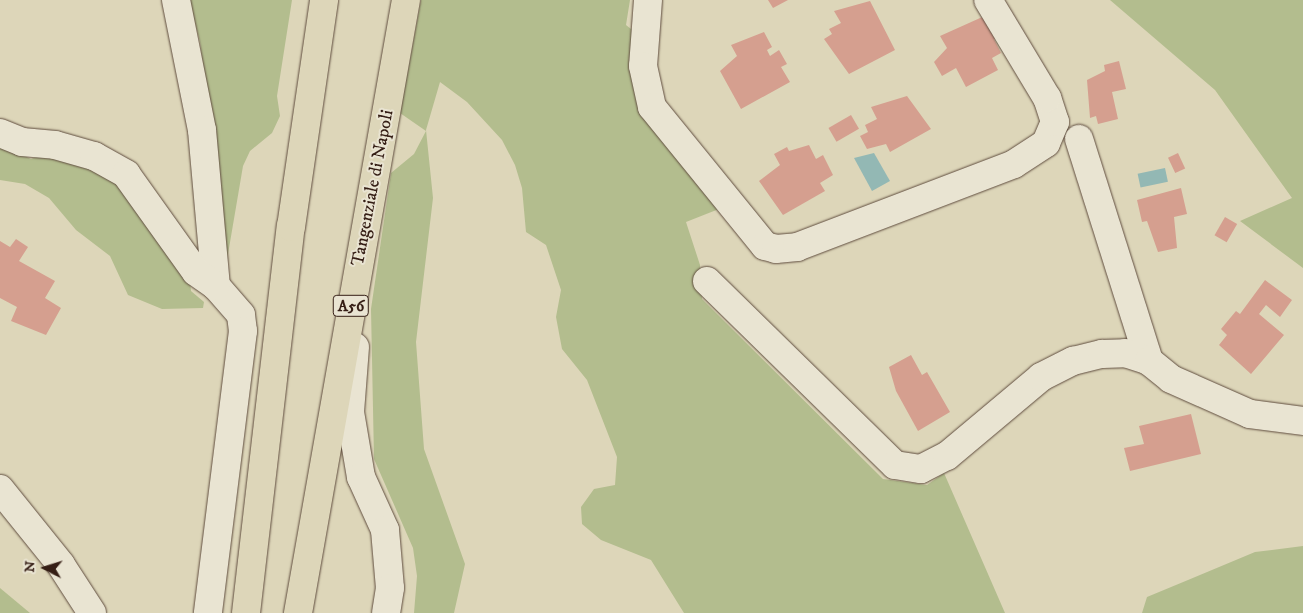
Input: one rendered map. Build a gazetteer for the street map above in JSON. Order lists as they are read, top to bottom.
{
  "streets": {
    "highway": ["Tangenziale di Napoli", "A56"]
  },
  "north": "left"
}
